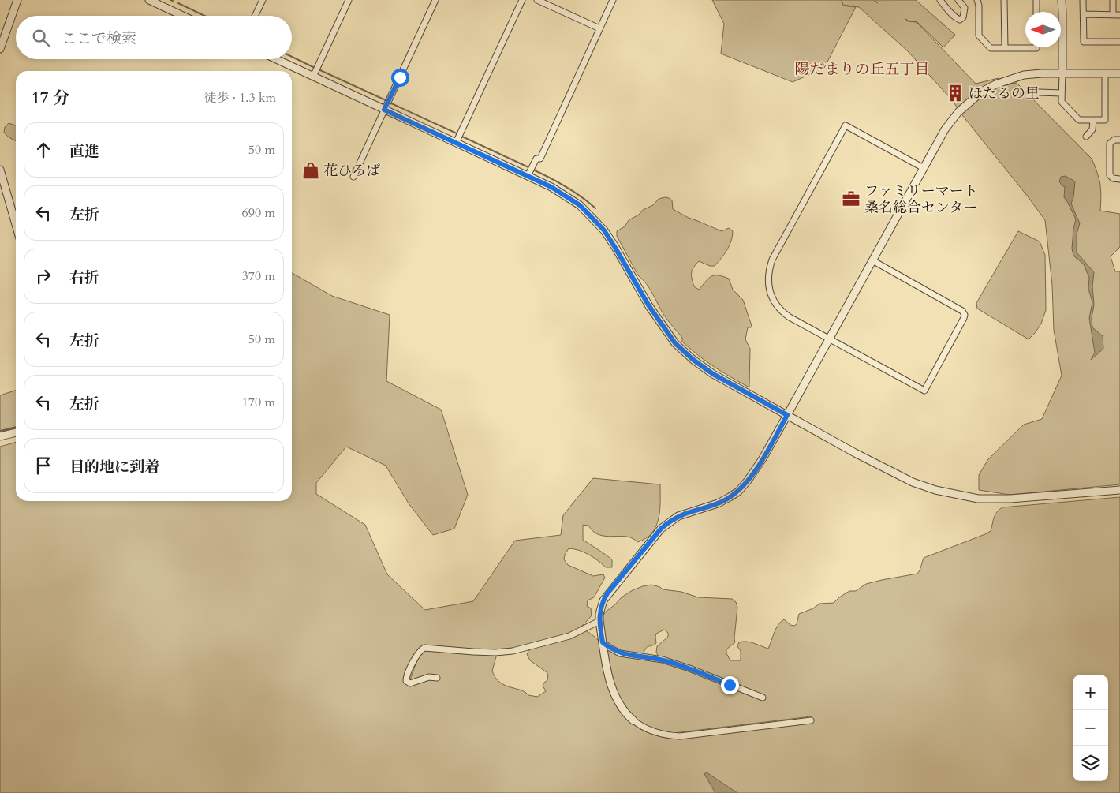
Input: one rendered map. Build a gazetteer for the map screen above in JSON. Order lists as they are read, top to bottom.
{
  "districts": ["陽だまりの丘五丁目"],
  "places": {
    "building": ["ほたるの里"],
    "shop": ["花ひろば"],
    "office": ["ファミリーマート 桑名総合センター"]
  },
  "north": "left",
  "page": {
    "search": "ここで検索",
    "heading": ["17 分", "徒歩 · 1.3 km"],
    "list": [
      ["直進", "50 m"],
      ["左折", "690 m"],
      ["右折", "370 m"],
      ["左折", "50 m"],
      ["左折", "170 m"],
      "目的地に到着"
    ],
    "map_buttons": ["+", "−"]
  }
}
